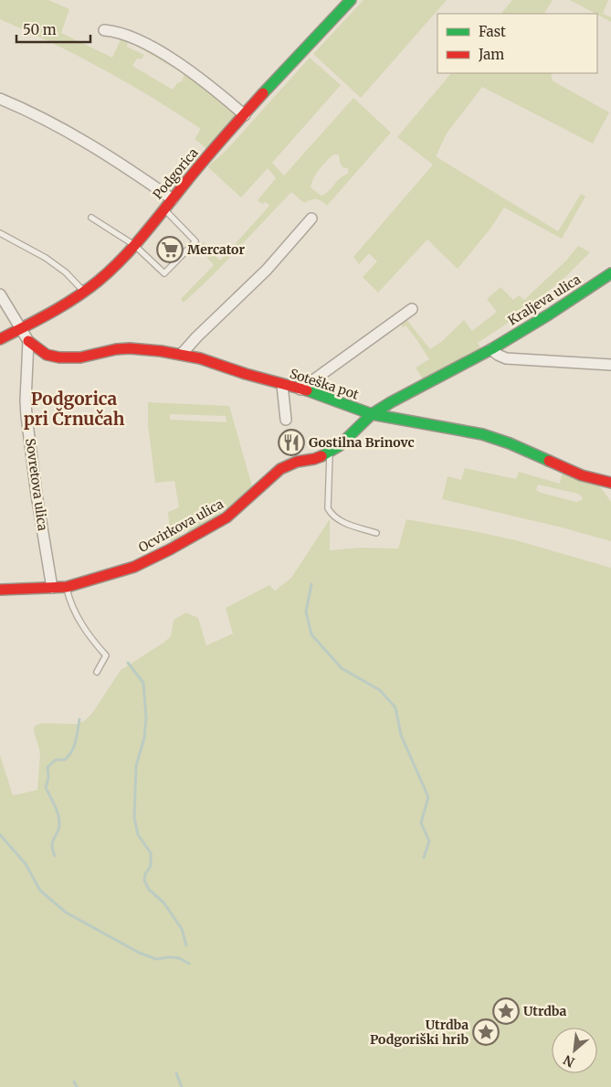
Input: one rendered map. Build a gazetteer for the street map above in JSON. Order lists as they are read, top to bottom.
{
  "streets": {
    "street": [
      "Podgorica",
      "Kraljeva ulica",
      "Soteška pot",
      "Sovretova ulica",
      "Ocvirkova ulica"
    ]
  },
  "crossings": [
    ["Kraljeva ulica", "Soteška pot"],
    ["Kraljeva ulica", "Ocvirkova ulica"],
    ["Soteška pot", "Sovretova ulica"],
    ["Soteška pot", "Ocvirkova ulica"],
    ["Sovretova ulica", "Ocvirkova ulica"]
  ],
  "districts": ["Podgorica pri Črnučah"],
  "places": {
    "supermarket": ["Mercator"],
    "restaurant": ["Gostilna Brinovc"],
    "place": ["Utrdba", "Utrdba Podgoriški hrib"]
  },
  "legend": ["Fast", "Jam"],
  "scale_bar": "50 m",
  "north": "bottom left"
}
